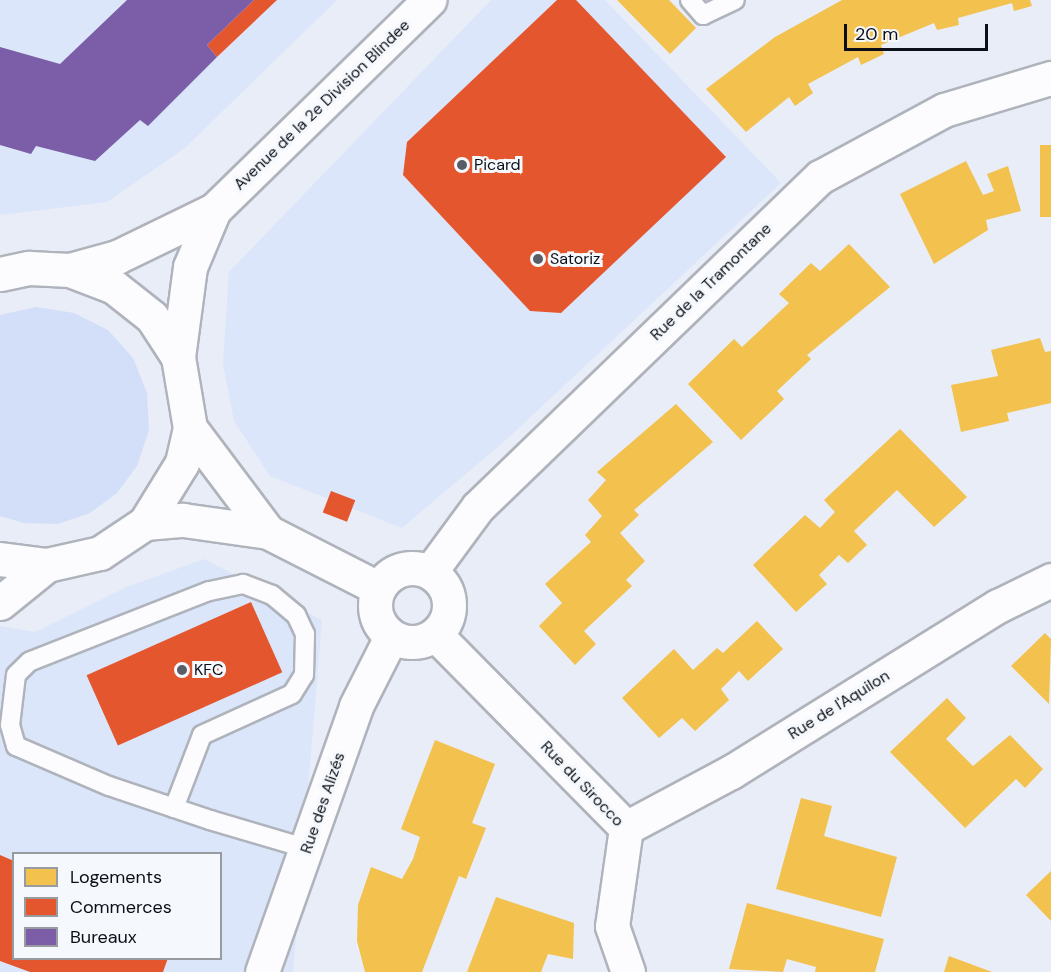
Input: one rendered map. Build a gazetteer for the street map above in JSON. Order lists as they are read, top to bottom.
{
  "streets": {
    "street": [
      "Avenue de la 2e Division Blindee",
      "Rue de la Tramontane",
      "Rue de l'Aquilon",
      "Rue du Sirocco",
      "Rue des Alizés"
    ]
  },
  "crossings": [
    ["Rue de la Tramontane", "Rue du Sirocco"],
    ["Rue de la Tramontane", "Rue des Alizés"],
    ["Rue de l'Aquilon", "Rue du Sirocco"],
    ["Rue du Sirocco", "Rue des Alizés"]
  ],
  "places": ["Picard", "Satoriz", "KFC"],
  "legend": ["Logements", "Commerces", "Bureaux"],
  "scale_bar": "20 m"
}
